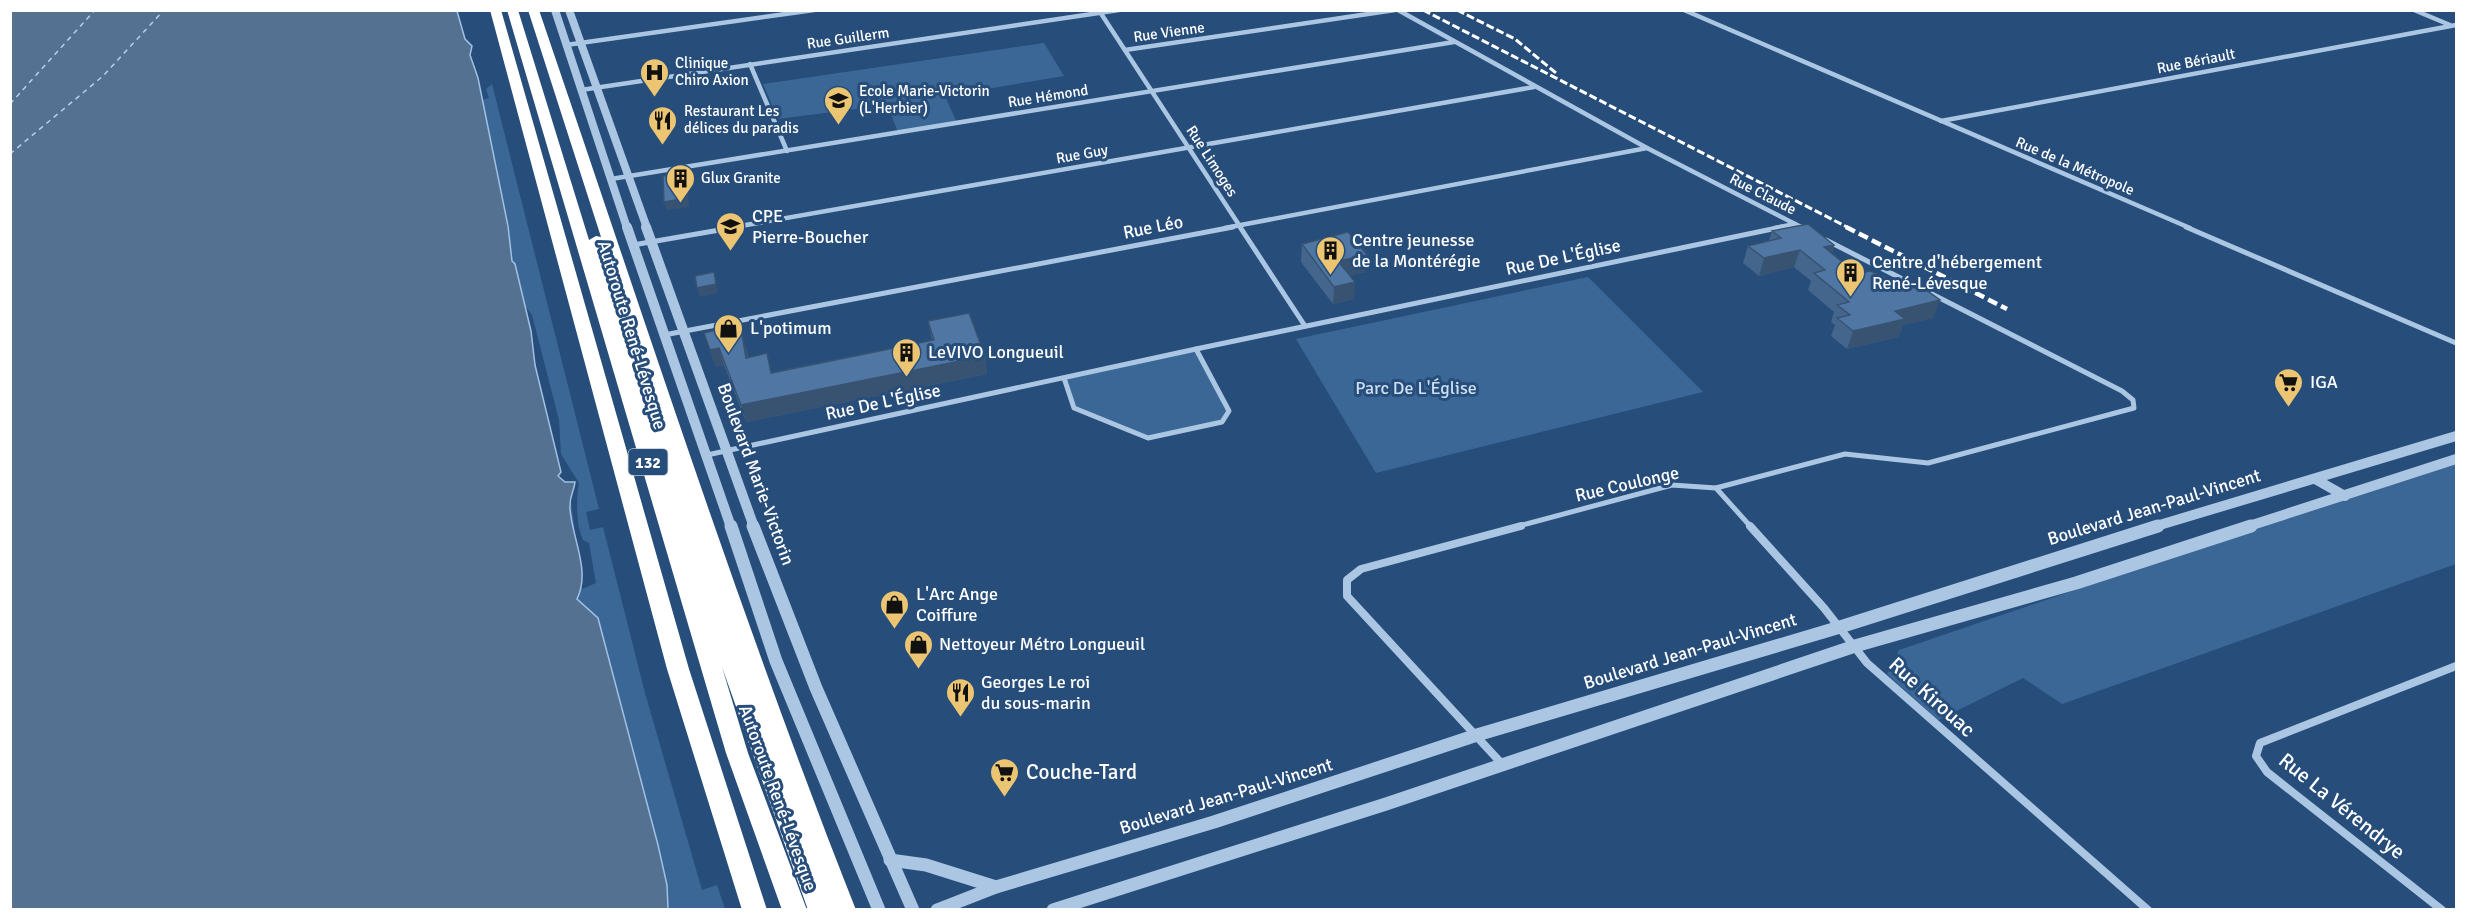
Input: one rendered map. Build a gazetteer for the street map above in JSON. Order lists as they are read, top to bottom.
{
  "streets": {
    "highway": ["Autoroute René-Lévesque", "132"],
    "street": [
      "Rue Vienne",
      "Rue Guillerm",
      "Rue Bériault",
      "Rue Hémond",
      "Rue Guy",
      "Rue Limoges",
      "Rue de la Métropole",
      "Rue Claude",
      "Rue Léo",
      "Rue De L'Église",
      "Boulevard Marie-Victorin",
      "Rue Coulonge",
      "Boulevard Jean-Paul-Vincent",
      "Rue Kirouac",
      "Rue La Vérendrye"
    ]
  },
  "crossings": [
    ["Rue Vienne", "Rue Limoges"],
    ["Rue Vienne", "Rue Claude"],
    ["Rue Guillerm", "Rue Limoges"],
    ["Rue Guillerm", "Boulevard Marie-Victorin"],
    ["Rue Bériault", "Rue de la Métropole"],
    ["Rue Hémond", "Rue Limoges"],
    ["Rue Hémond", "Rue Claude"],
    ["Rue Hémond", "Boulevard Marie-Victorin"],
    ["Rue Guy", "Rue Limoges"],
    ["Rue Guy", "Rue Claude"],
    ["Rue Guy", "Boulevard Marie-Victorin"],
    ["Rue Limoges", "Rue Léo"],
    ["Rue Limoges", "Rue De L'Église"],
    ["Rue Claude", "Rue Léo"],
    ["Rue Claude", "Rue De L'Église"],
    ["Rue Léo", "Boulevard Marie-Victorin"],
    ["Rue De L'Église", "Boulevard Marie-Victorin"],
    ["Rue Coulonge", "Boulevard Jean-Paul-Vincent"],
    ["Rue Coulonge", "Rue Kirouac"],
    ["Boulevard Jean-Paul-Vincent", "Rue Kirouac"]
  ],
  "parks": ["Parc De L'Église"],
  "places": {
    "hospital": ["Clinique Chiro Axion"],
    "school or university": ["Ecole Marie-Victorin (L'Herbier)", "CPE Pierre-Boucher"],
    "restaurant": ["Restaurant Les délices du paradis", "Georges Le roi du sous-marin"],
    "building": [
      "Glux Granite",
      "Centre jeunesse de la Montérégie",
      "Centre d'hébergement René-Lévesque",
      "LeVIVO Longueuil"
    ],
    "shop": ["L'potimum", "L'Arc Ange Coiffure", "Nettoyeur Métro Longueuil"],
    "supermarket": ["IGA", "Couche-Tard"]
  }
}
